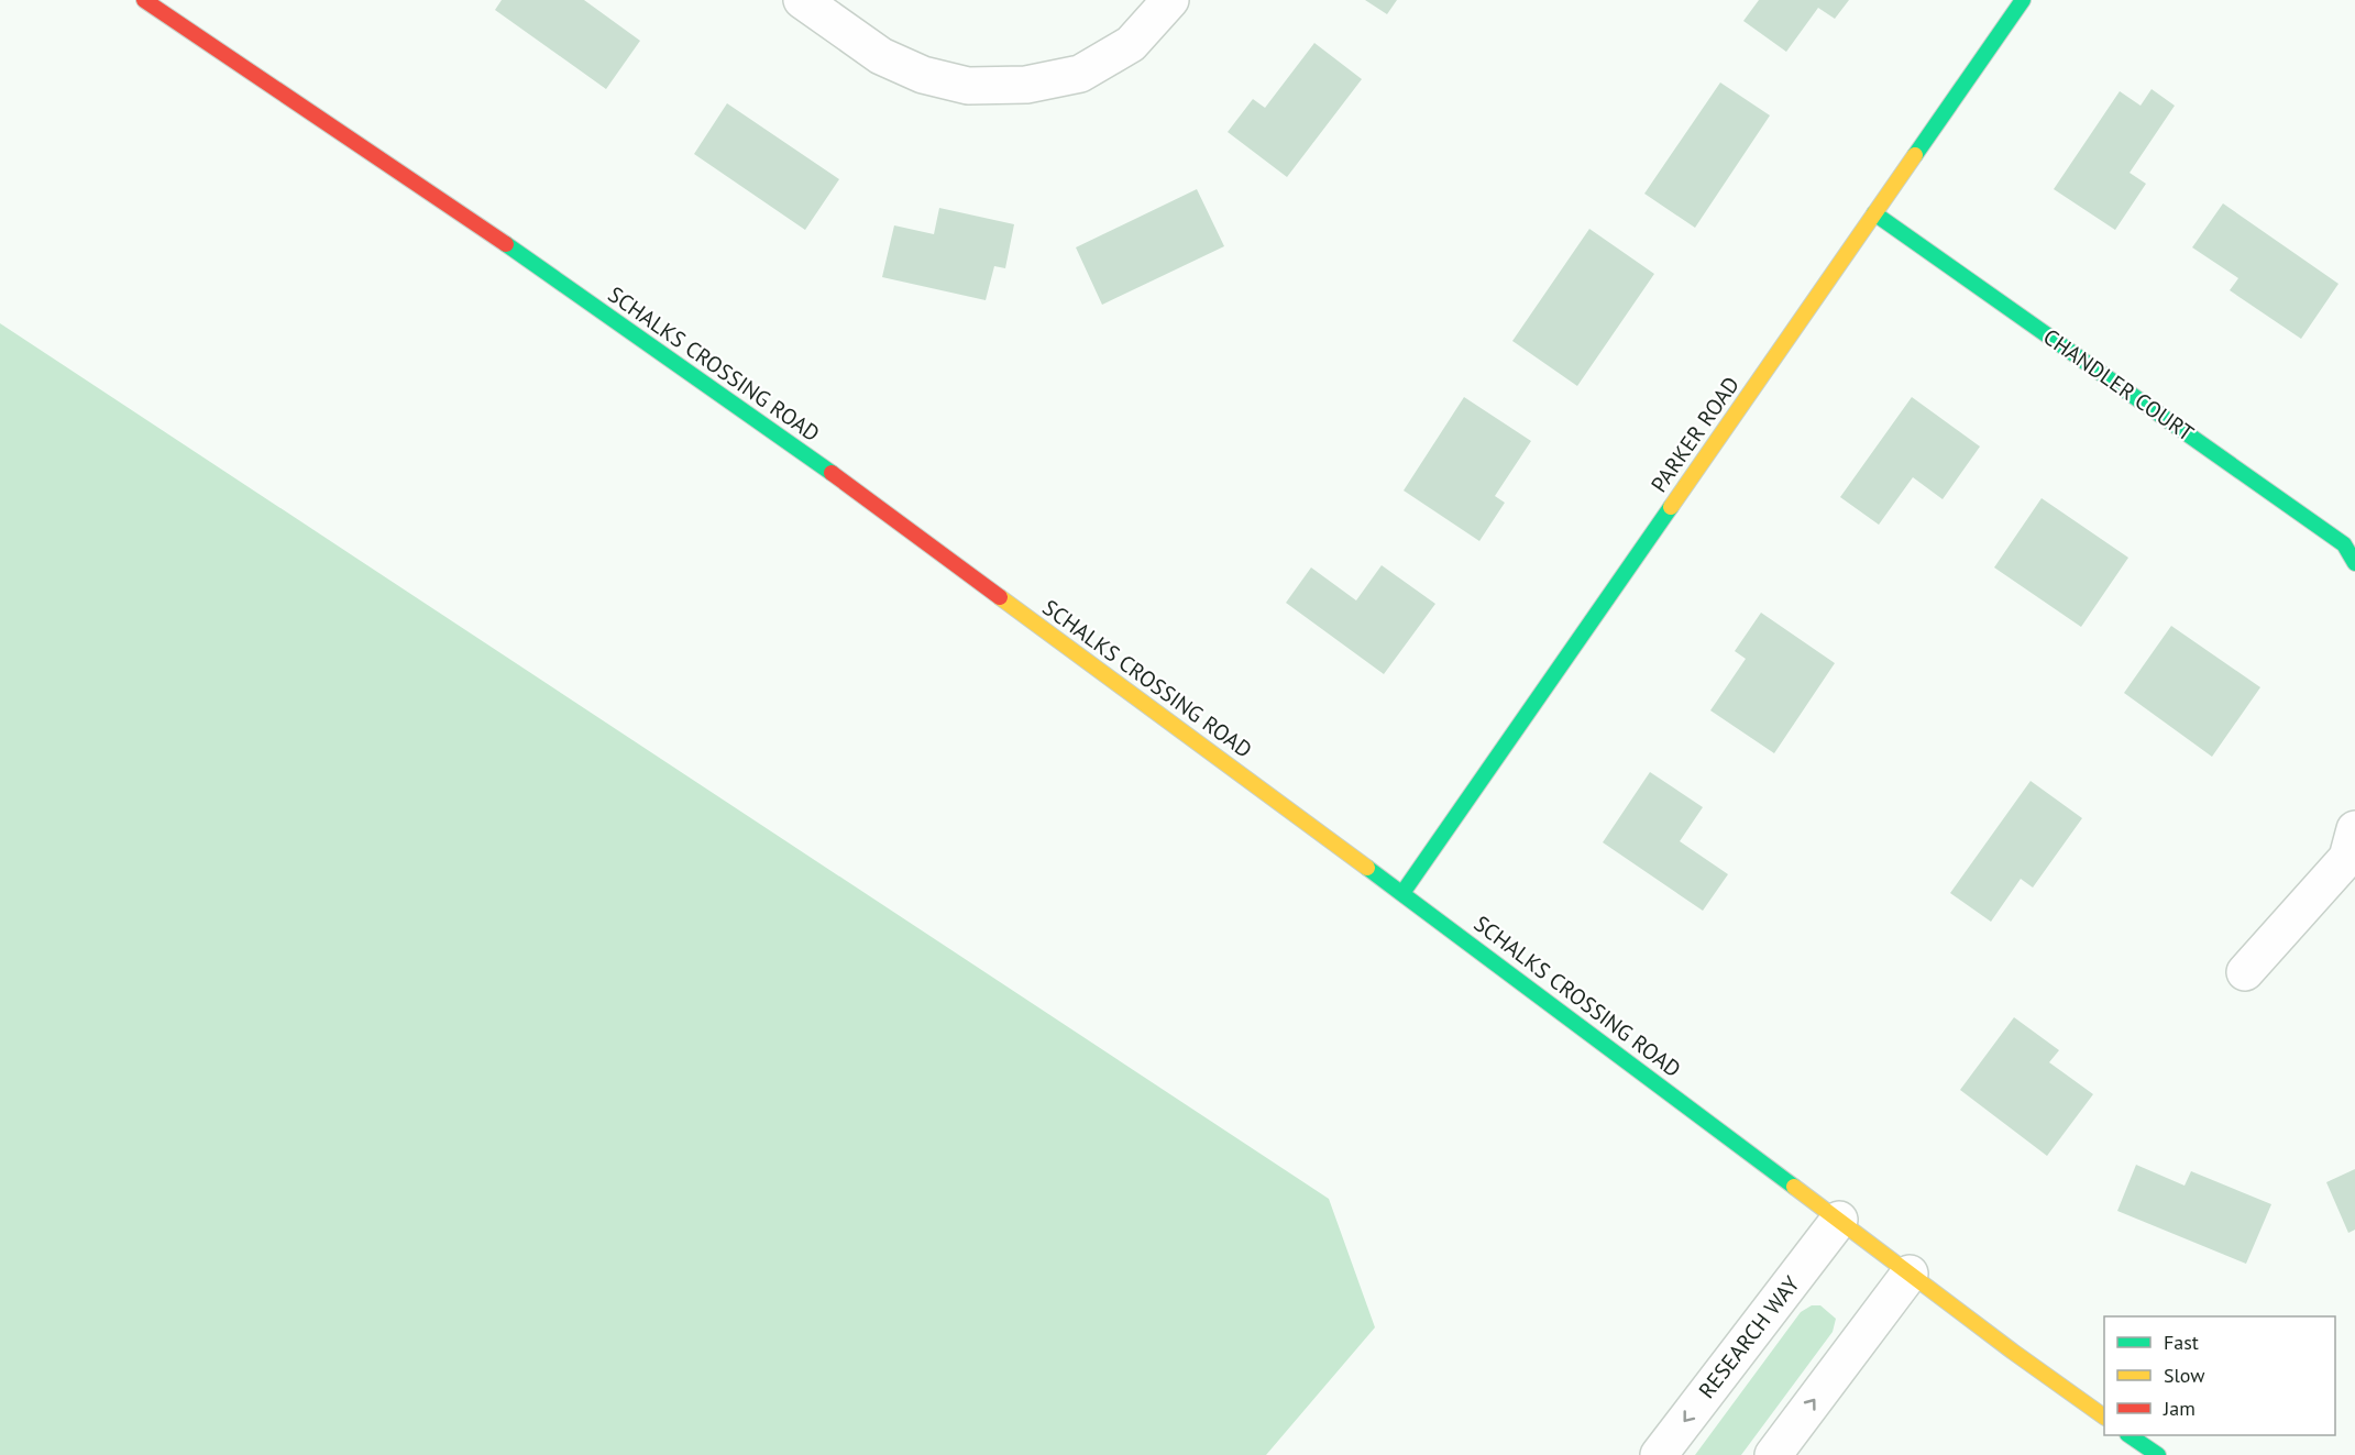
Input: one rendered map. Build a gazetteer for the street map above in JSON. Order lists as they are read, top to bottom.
{
  "streets": {
    "street": [
      "SCHALKS CROSSING ROAD",
      "CHANDLER COURT",
      "PARKER ROAD",
      "RESEARCH WAY"
    ]
  },
  "crossings": [
    ["SCHALKS CROSSING ROAD", "PARKER ROAD"],
    ["SCHALKS CROSSING ROAD", "RESEARCH WAY"],
    ["CHANDLER COURT", "PARKER ROAD"]
  ],
  "legend": ["Fast", "Slow", "Jam"]
}
